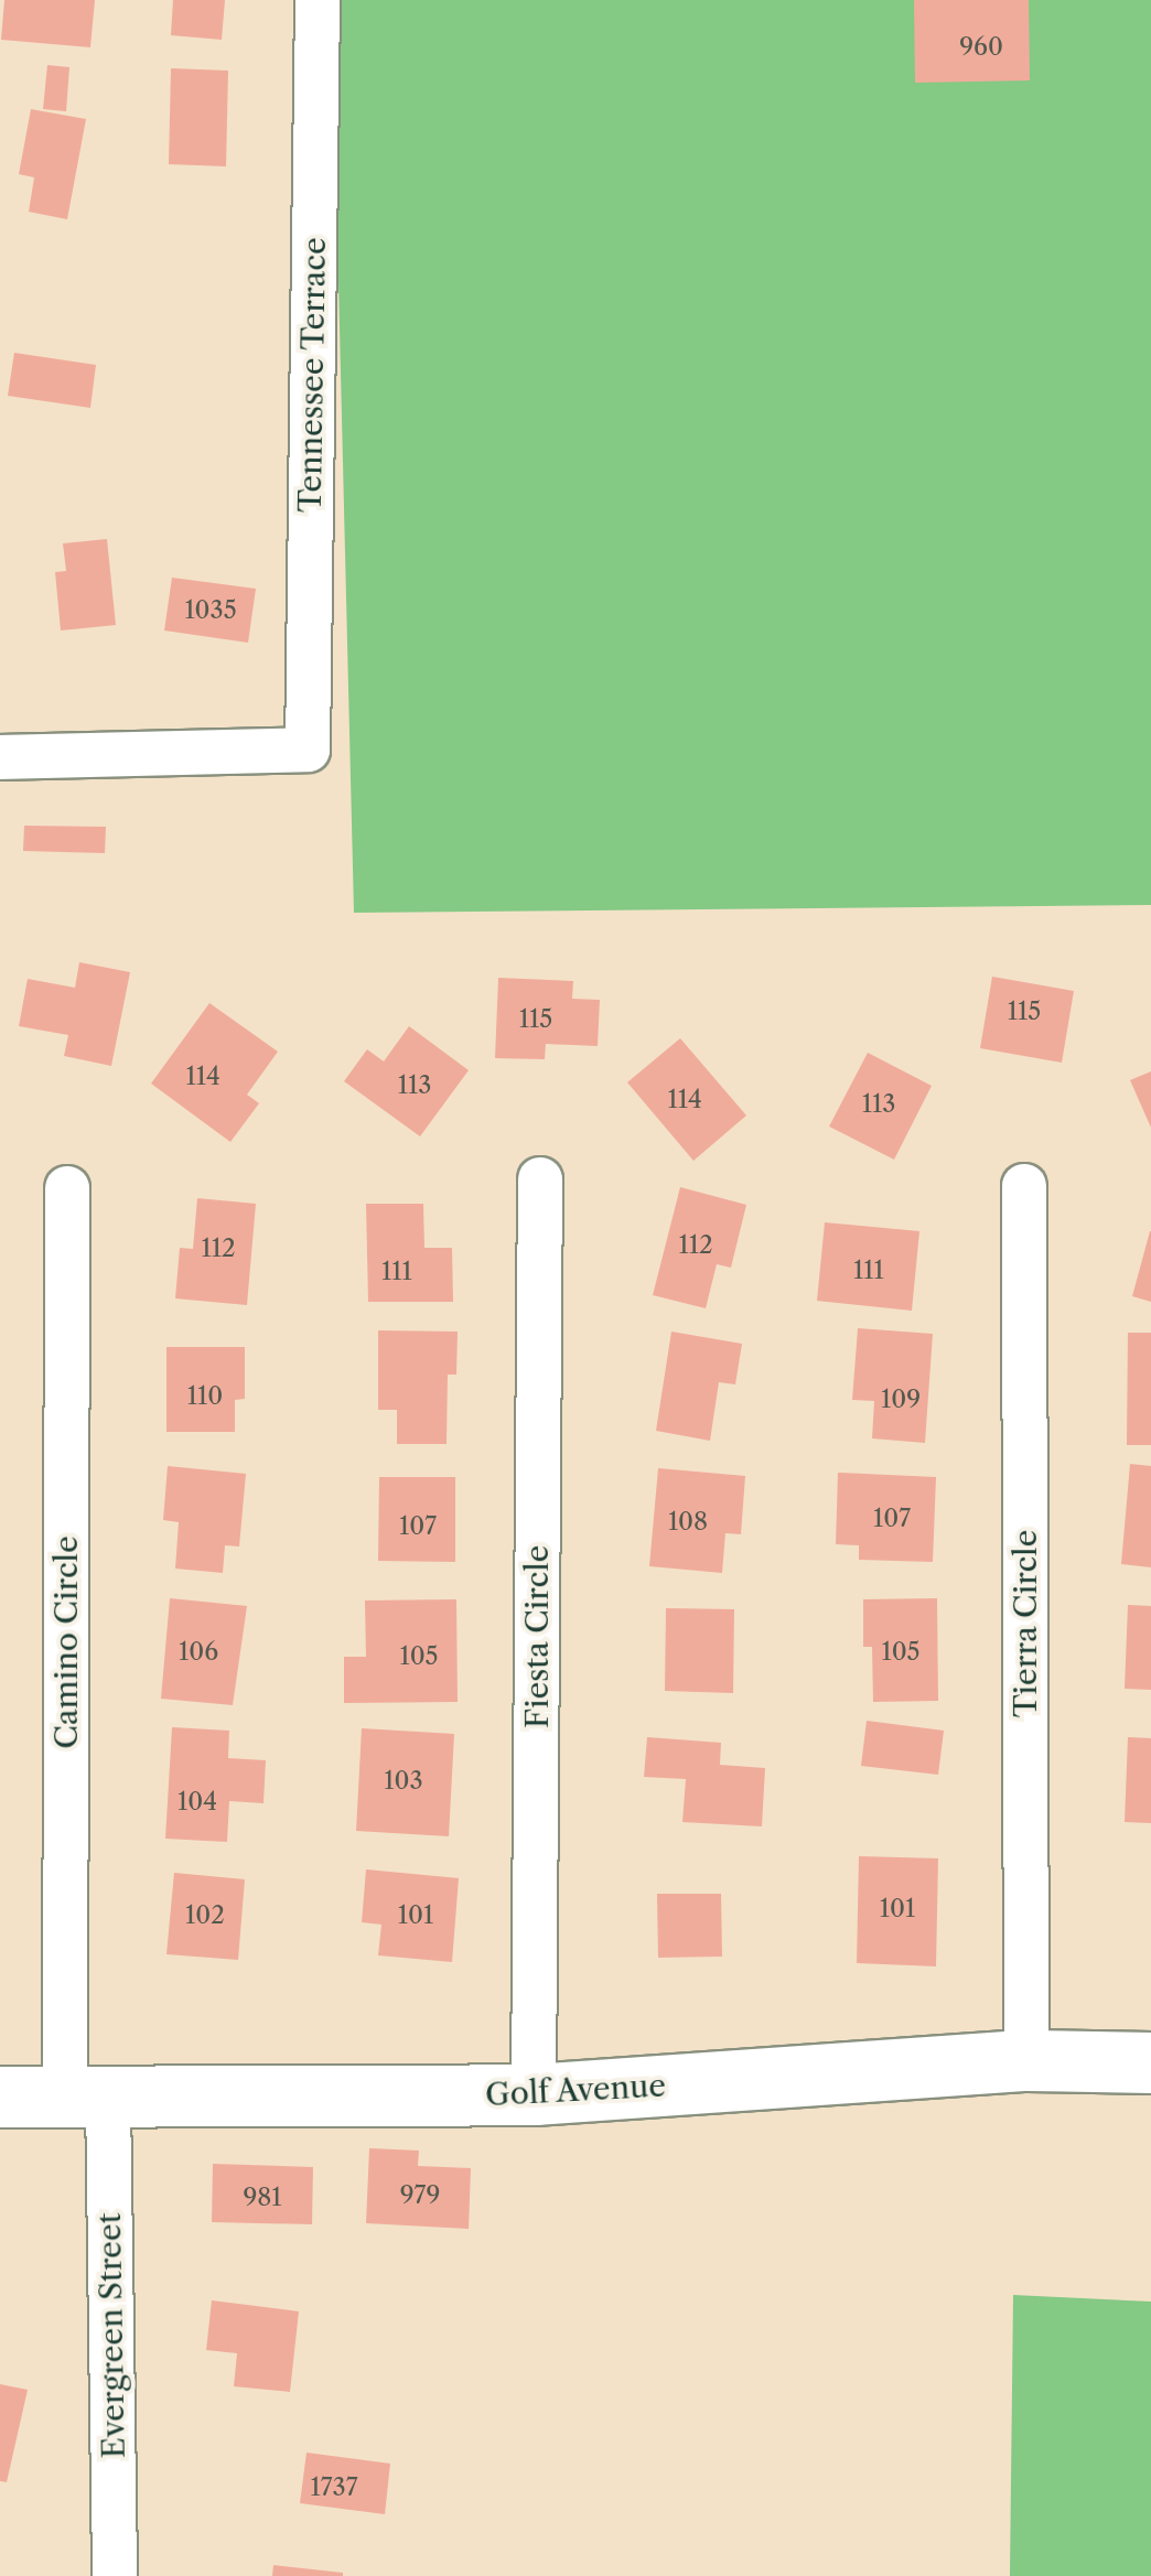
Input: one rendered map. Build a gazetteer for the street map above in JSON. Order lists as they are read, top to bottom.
{
  "streets": {
    "street": [
      "Tennessee Terrace",
      "Tierra Circle",
      "Fiesta Circle",
      "Camino Circle",
      "Golf Avenue",
      "Evergreen Street"
    ]
  },
  "crossings": [
    ["Tierra Circle", "Golf Avenue"],
    ["Fiesta Circle", "Golf Avenue"],
    ["Camino Circle", "Golf Avenue"],
    ["Camino Circle", "Evergreen Street"],
    ["Golf Avenue", "Evergreen Street"]
  ],
  "house_numbers": [
    "960",
    "1035",
    "115",
    "115",
    "114",
    "113",
    "114",
    "113",
    "112",
    "112",
    "111",
    "111",
    "110",
    "109",
    "107",
    "108",
    "107",
    "106",
    "105",
    "105",
    "103",
    "104",
    "101",
    "102",
    "101",
    "979",
    "981",
    "1737"
  ]
}
